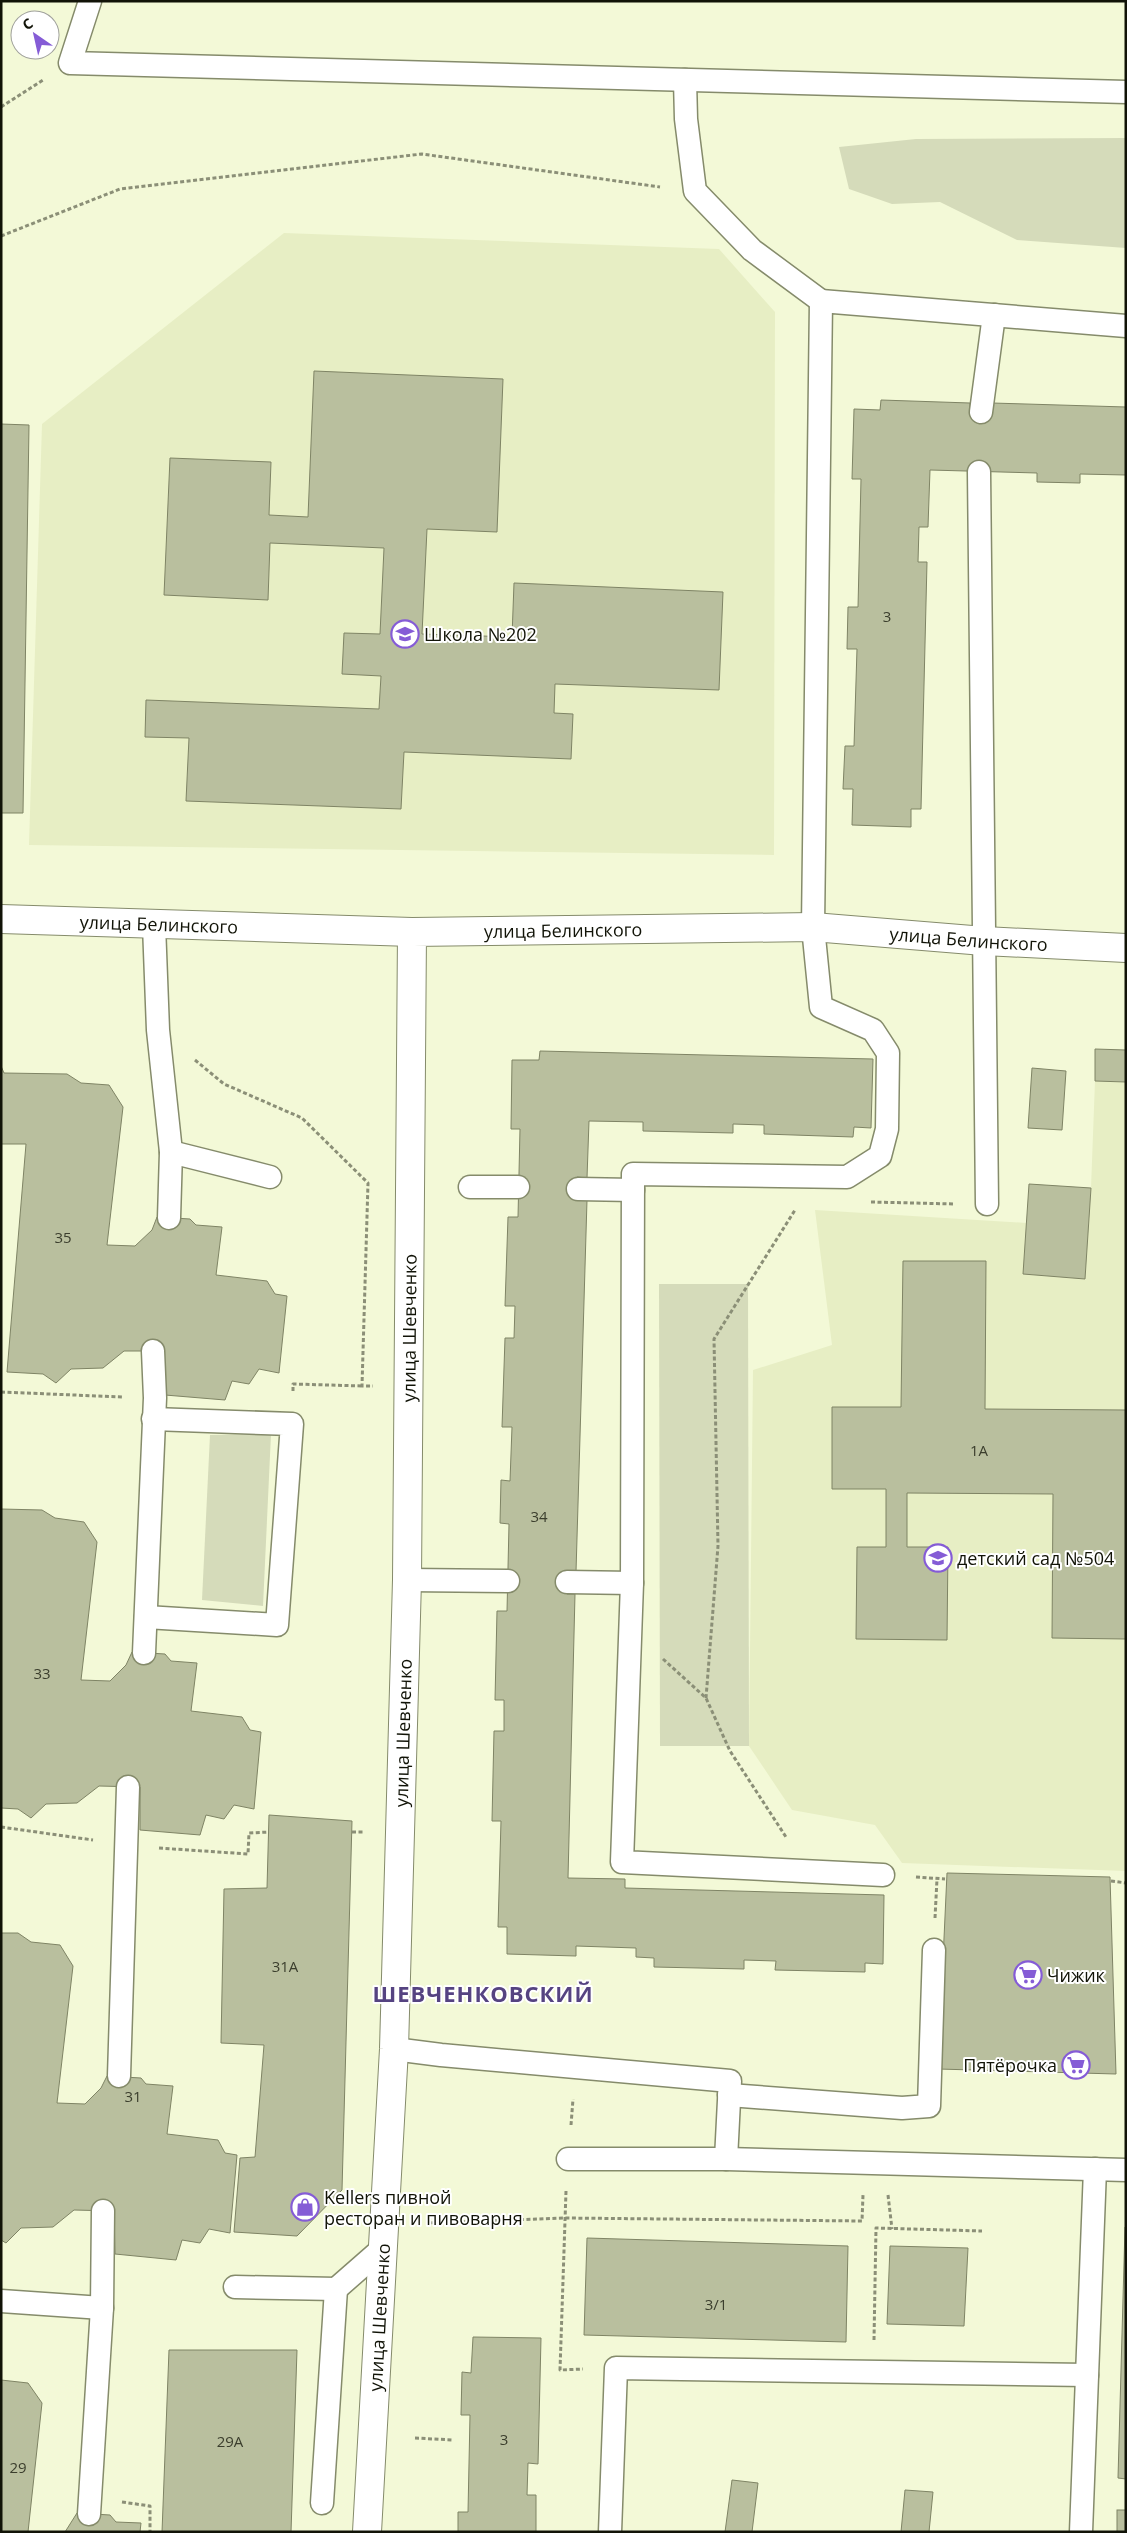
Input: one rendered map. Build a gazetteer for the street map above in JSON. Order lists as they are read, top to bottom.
{
  "streets": {
    "street": ["улица Белинского", "улица Шевченко"]
  },
  "crossings": [
    ["улица Белинского", "улица Шевченко"]
  ],
  "districts": ["ШЕВЧЕНКОВСКИЙ"],
  "places": {
    "school or university": ["Школа №202", "детский сад №504"],
    "supermarket": ["Чижик", "Пятёрочка"],
    "shop": ["Kellers пивной ресторан и пивоварня"]
  },
  "house_numbers": [
    "3",
    "35",
    "1А",
    "34",
    "33",
    "31А",
    "31",
    "3/1",
    "3",
    "29А",
    "29"
  ],
  "north": "top left"
}
